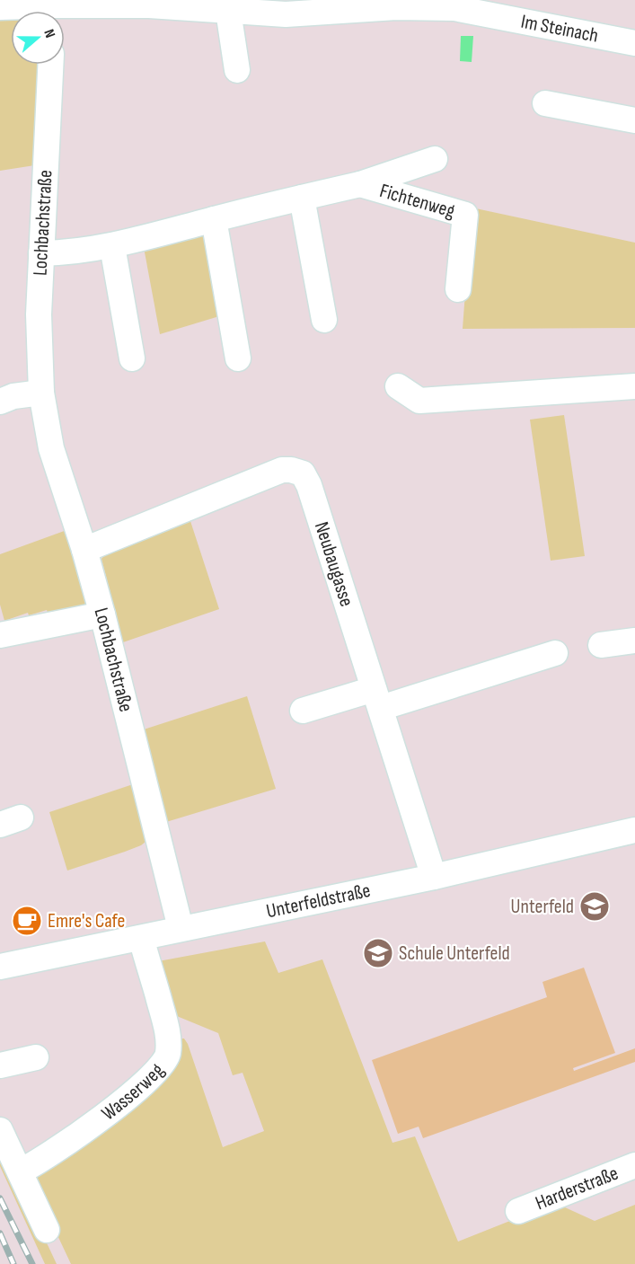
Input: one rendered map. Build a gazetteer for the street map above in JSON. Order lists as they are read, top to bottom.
{
  "streets": {
    "street": [
      "Im Steinach",
      "Fichtenweg",
      "Lochbachstraße",
      "Neubaugasse",
      "Unterfeldstraße",
      "Wasserweg",
      "Harderstraße"
    ]
  },
  "crossings": [
    ["Fichtenweg", "Lochbachstraße"],
    ["Lochbachstraße", "Neubaugasse"],
    ["Lochbachstraße", "Unterfeldstraße"],
    ["Neubaugasse", "Unterfeldstraße"],
    ["Unterfeldstraße", "Wasserweg"]
  ],
  "places": {
    "school or university": ["Unterfeld", "Schule Unterfeld"],
    "cafe": ["Emre's Cafe"]
  },
  "north": "right"
}
